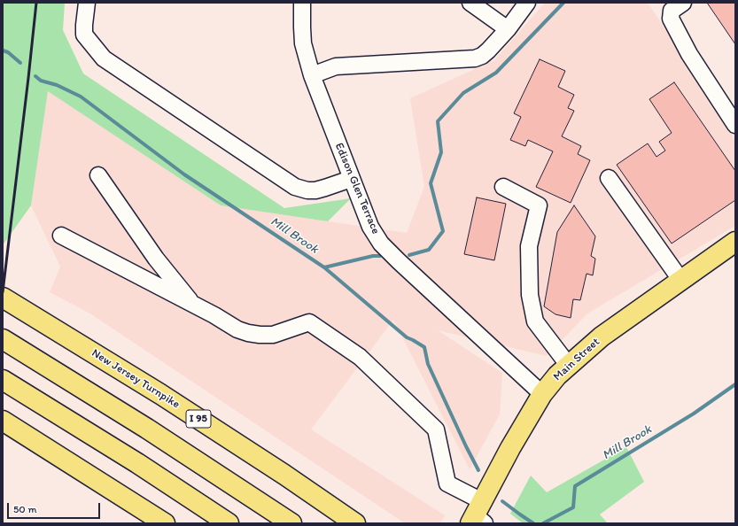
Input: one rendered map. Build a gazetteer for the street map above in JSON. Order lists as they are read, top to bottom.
{
  "streets": {
    "main road": ["Main Street", "New Jersey Turnpike", "I 95"],
    "street": ["Edison Glen Terrace"]
  },
  "crossings": [
    ["Edison Glen Terrace", "Main Street"]
  ],
  "water": ["Mill Brook"],
  "scale_bar": "50 m"
}
